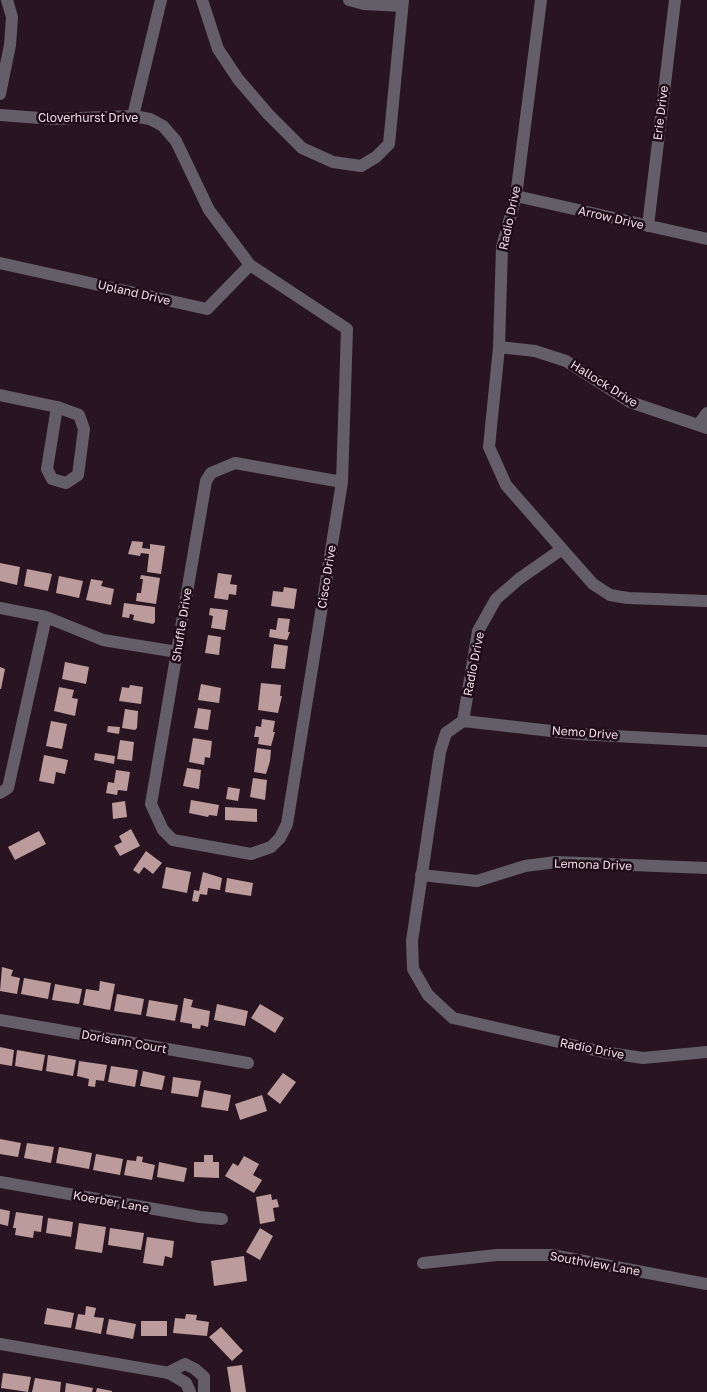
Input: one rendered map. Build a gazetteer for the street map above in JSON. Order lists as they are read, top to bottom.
{
  "streets": {
    "street": [
      "Erie Drive",
      "Cloverhurst Drive",
      "Radio Drive",
      "Arrow Drive",
      "Upland Drive",
      "Hallock Drive",
      "Cisco Drive",
      "Shuffle Drive",
      "Nemo Drive",
      "Lemona Drive",
      "Dorisann Court",
      "Koerber Lane",
      "Southview Lane"
    ]
  },
  "crossings": [
    ["Erie Drive", "Arrow Drive"],
    ["Cloverhurst Drive", "Upland Drive"],
    ["Cloverhurst Drive", "Cisco Drive"],
    ["Radio Drive", "Arrow Drive"],
    ["Radio Drive", "Hallock Drive"],
    ["Radio Drive", "Nemo Drive"],
    ["Radio Drive", "Lemona Drive"],
    ["Cisco Drive", "Shuffle Drive"]
  ]
}
